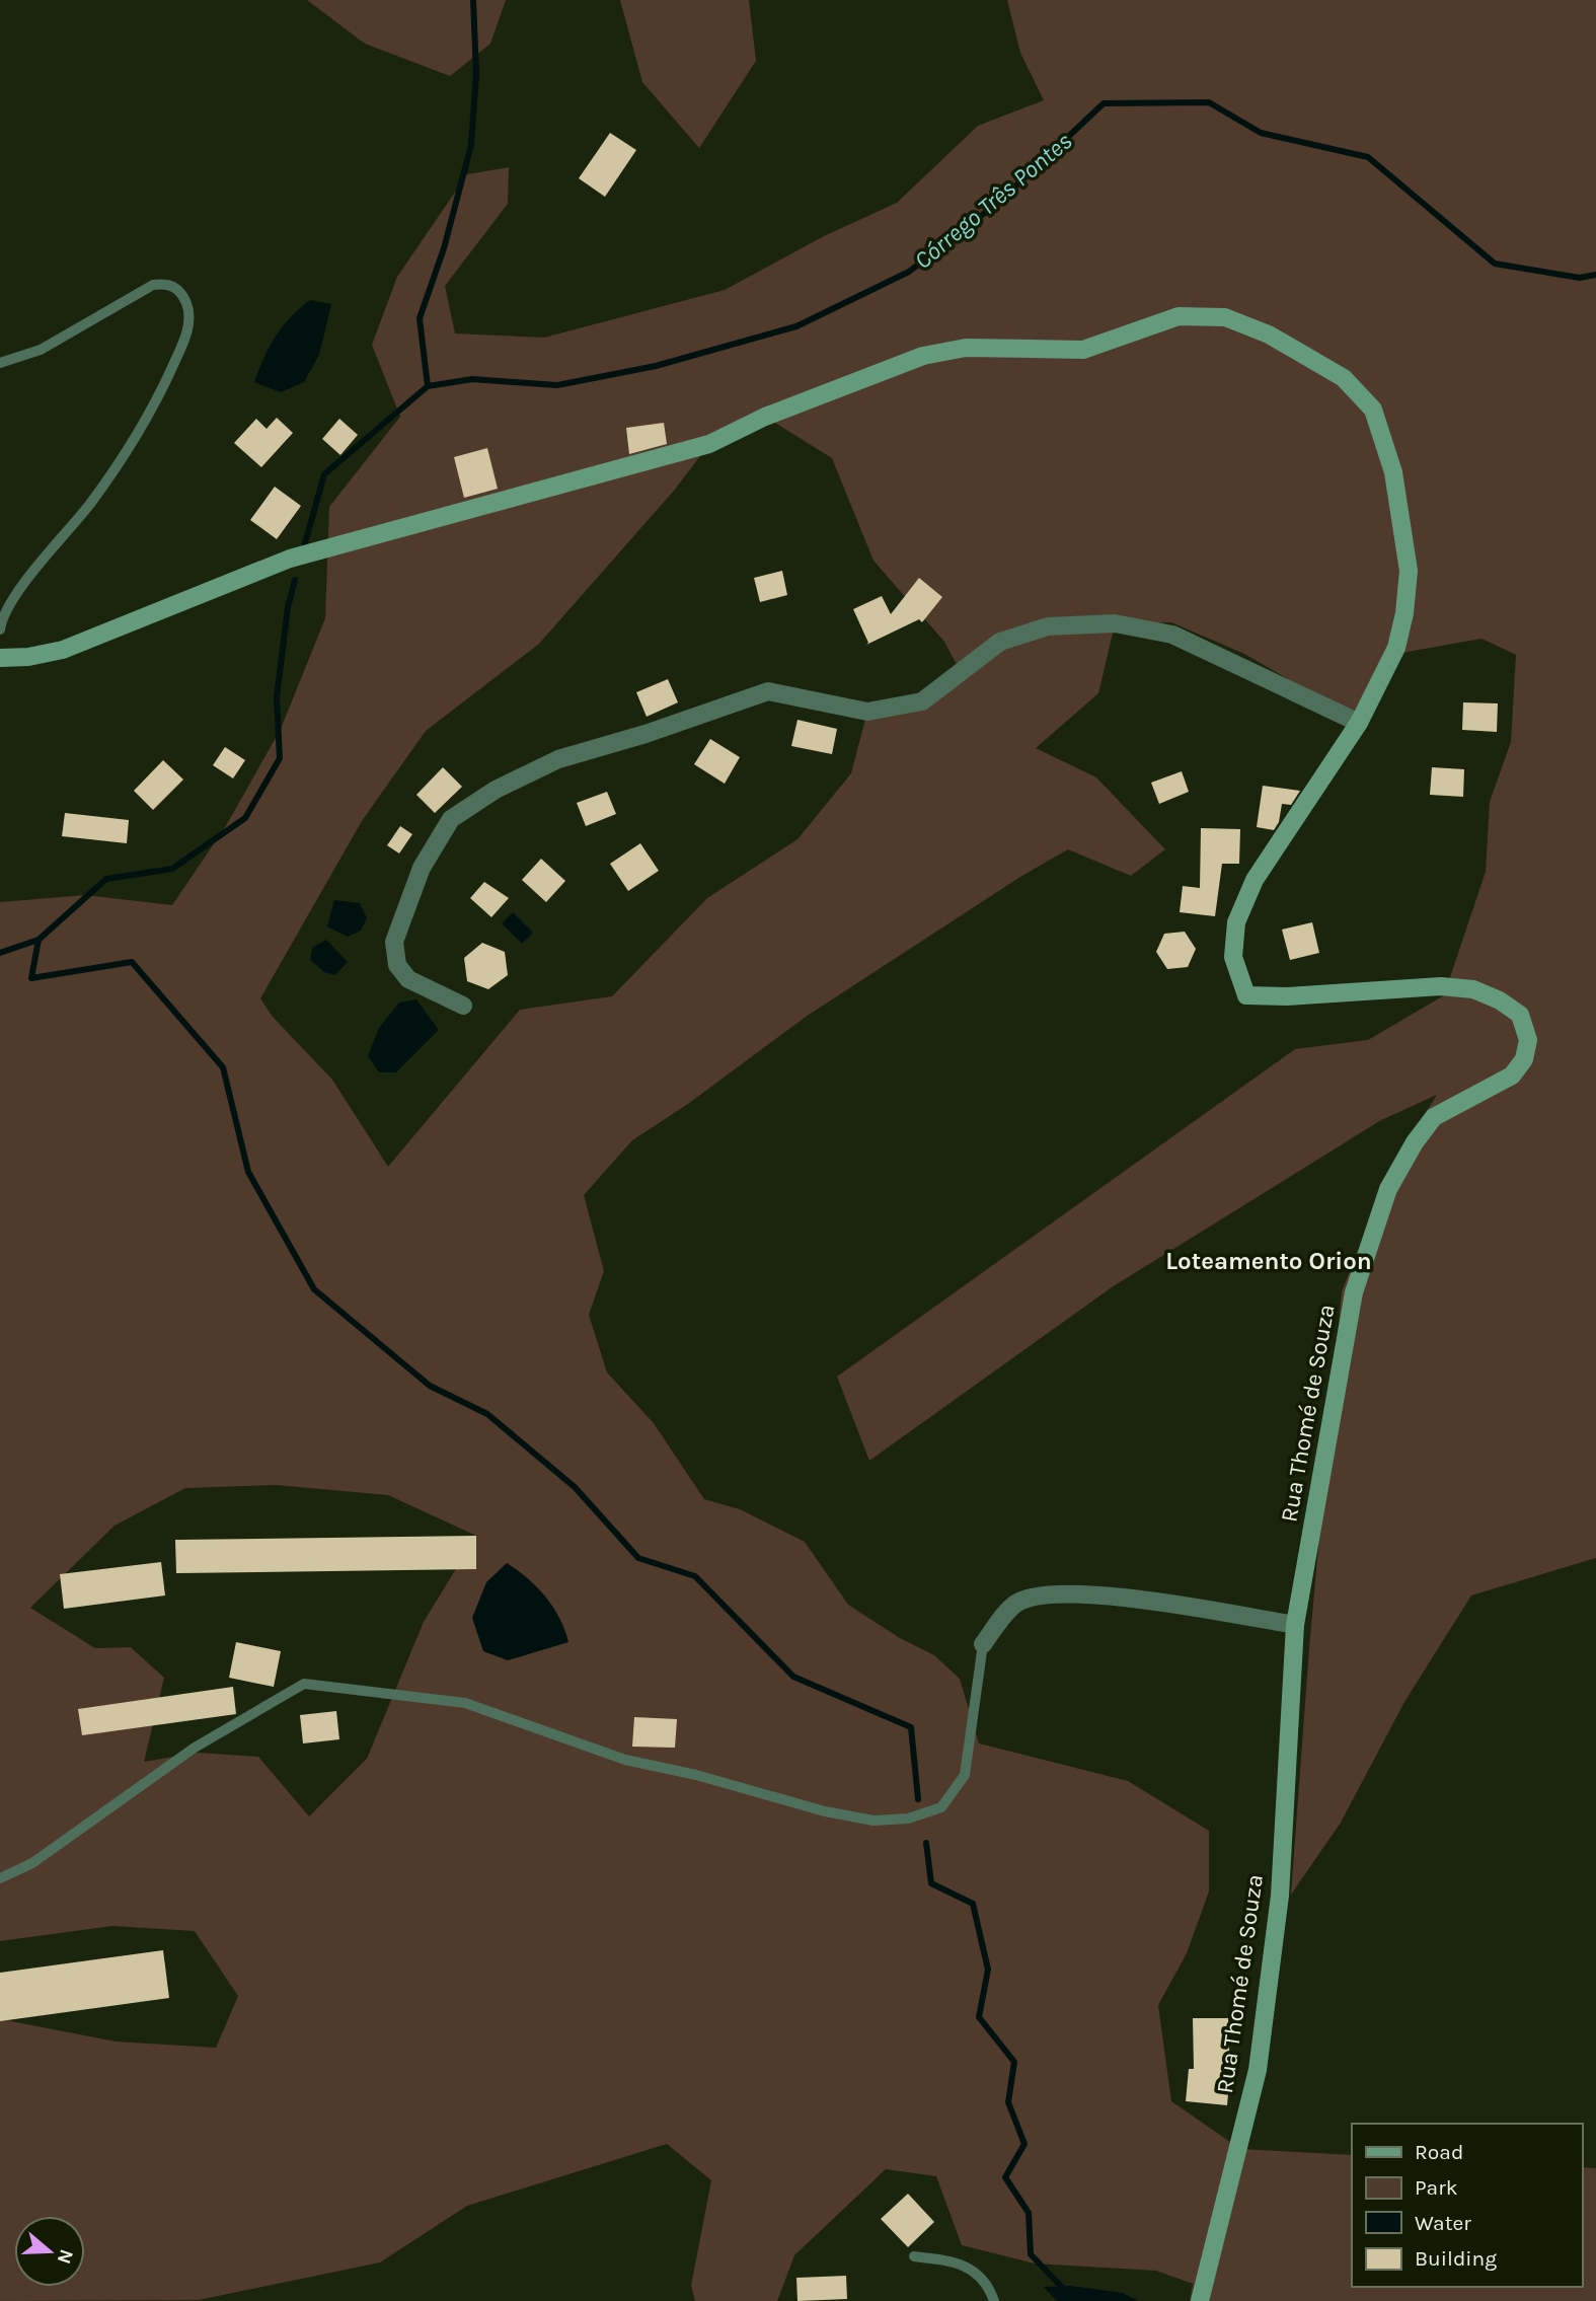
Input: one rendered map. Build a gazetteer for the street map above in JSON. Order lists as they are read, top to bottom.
{
  "streets": {
    "street": ["Rua Thomé de Souza"]
  },
  "districts": ["Loteamento Orion"],
  "water": ["Córrego Três Pontes"],
  "legend": [
    "Road",
    "Park",
    "Water",
    "Building"
  ],
  "north": "right"
}
